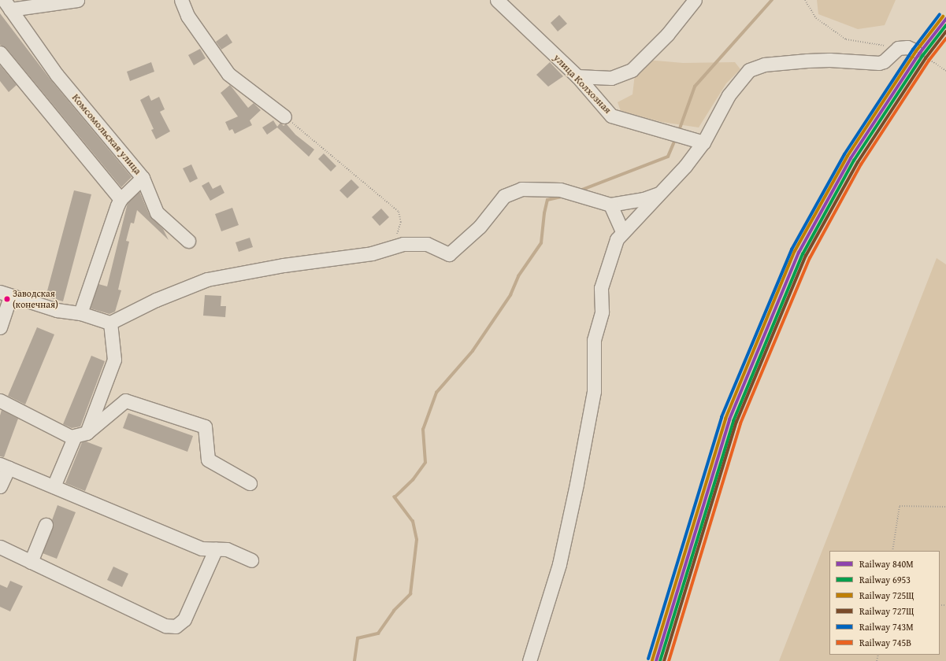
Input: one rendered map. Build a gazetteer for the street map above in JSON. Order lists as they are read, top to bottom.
{
  "streets": {
    "street": ["улица Колхозная", "Комсомольская улица"]
  },
  "places": ["Заводская (конечная)"],
  "lines": [
    "rail line 743М",
    "rail line 725Щ",
    "rail line 840М",
    "rail line 6953",
    "rail line 727Щ",
    "rail line 745В"
  ],
  "legend": [
    "Railway 840М",
    "Railway 6953",
    "Railway 725Щ",
    "Railway 727Щ",
    "Railway 743М",
    "Railway 745В"
  ]
}
